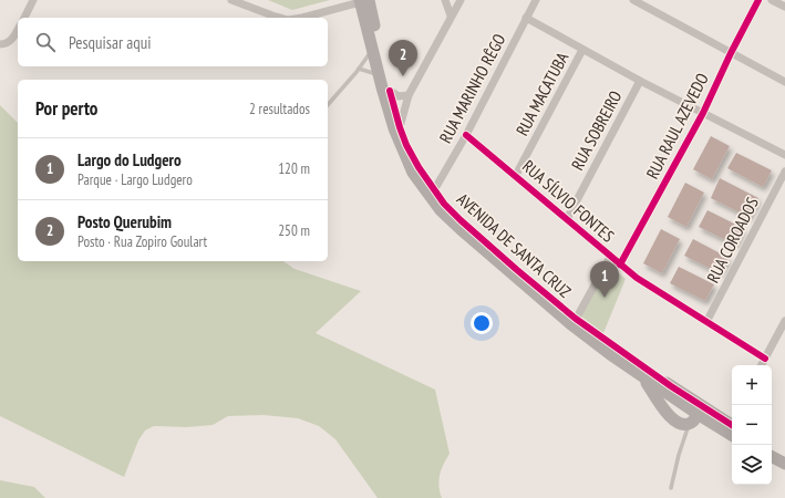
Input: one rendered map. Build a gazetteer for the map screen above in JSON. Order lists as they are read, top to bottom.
{
  "streets": {
    "main road": ["AVENIDA DE SANTA CRUZ"],
    "street": [
      "RUA MARINHO RÊGO",
      "RUA MACATUBA",
      "RUA RAUL AZEVEDO",
      "RUA SOBREIRO",
      "RUA SÍLVIO FONTES",
      "RUA COROADOS"
    ]
  },
  "crossings": [
    ["RUA MARINHO RÊGO", "RUA SÍLVIO FONTES"],
    ["RUA MARINHO RÊGO", "AVENIDA DE SANTA CRUZ"],
    ["RUA MACATUBA", "RUA SÍLVIO FONTES"],
    ["RUA RAUL AZEVEDO", "RUA SÍLVIO FONTES"],
    ["RUA SOBREIRO", "RUA SÍLVIO FONTES"],
    ["RUA SÍLVIO FONTES", "RUA COROADOS"]
  ],
  "page": {
    "search": "Pesquisar aqui",
    "pins": ["2", "1"],
    "heading": ["Por perto", "2 resultados"],
    "list": [
      {
        "mark": "1",
        "name": "Largo do Ludgero",
        "note": "Parque · Largo Ludgero",
        "value": "120 m"
      },
      {
        "mark": "2",
        "name": "Posto Querubim",
        "note": "Posto · Rua Zopiro Goulart",
        "value": "250 m"
      }
    ],
    "map_buttons": ["+", "−"]
  }
}
